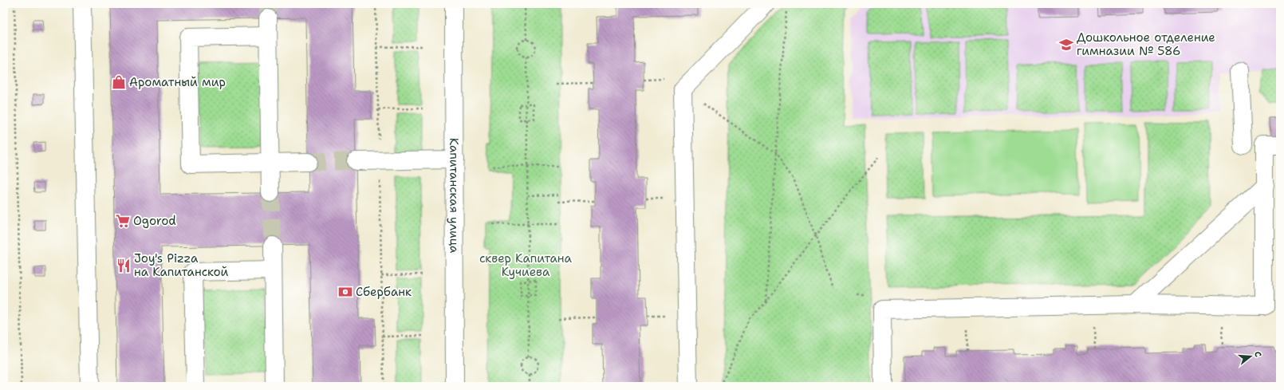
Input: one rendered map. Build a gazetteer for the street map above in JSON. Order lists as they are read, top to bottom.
{
  "streets": {
    "street": ["Капитанская улица"]
  },
  "parks": ["сквер Капитана Кучиева"],
  "places": {
    "school or university": ["Дошкольное отделение гимназии № 586"],
    "shop": ["Ароматный мир"],
    "supermarket": ["Ogorod"],
    "restaurant": ["Joy's Pizza на Капитанской"],
    "bank": ["Сбербанк"]
  },
  "north": "right"
}
